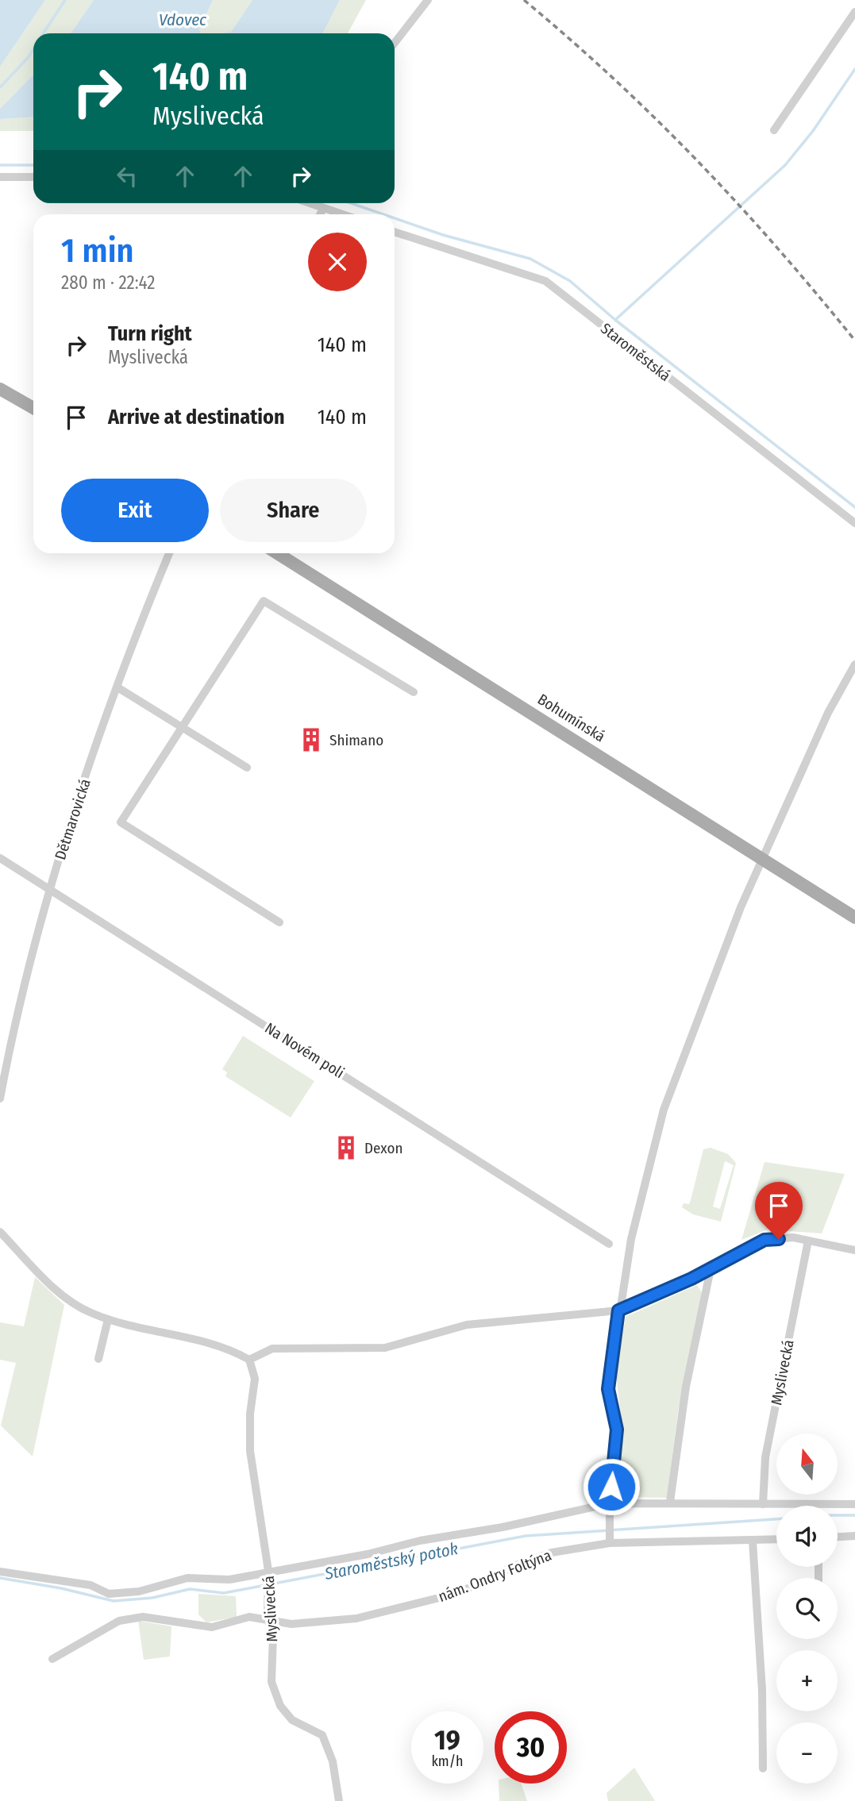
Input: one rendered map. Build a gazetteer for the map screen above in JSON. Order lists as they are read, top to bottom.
{
  "streets": {
    "main road": ["Bohumínská"],
    "street": [
      "Staroměstská",
      "Dětmarovická",
      "Na Novém poli",
      "Myslivecká",
      "nám. Ondry Foltýna"
    ]
  },
  "crossings": [
    ["Dětmarovická", "Na Novém poli"],
    ["Myslivecká", "nám. Ondry Foltýna"]
  ],
  "water": ["Vdovec", "Staroměstský potok"],
  "places": {
    "building": ["Shimano", "Dexon"]
  },
  "north": "top",
  "page": {
    "turn": ["140 m", "Myslivecká"],
    "heading": ["1 min", "280 m · 22:42"],
    "list": [
      {
        "name": "Turn right",
        "note": "Myslivecká",
        "value": "140 m"
      },
      {
        "name": "Arrive at destination",
        "value": "140 m"
      }
    ],
    "buttons": ["Exit", "Share"],
    "map_buttons": ["+", "−"],
    "speed": "19 km/h",
    "limit": "30"
  }
}
